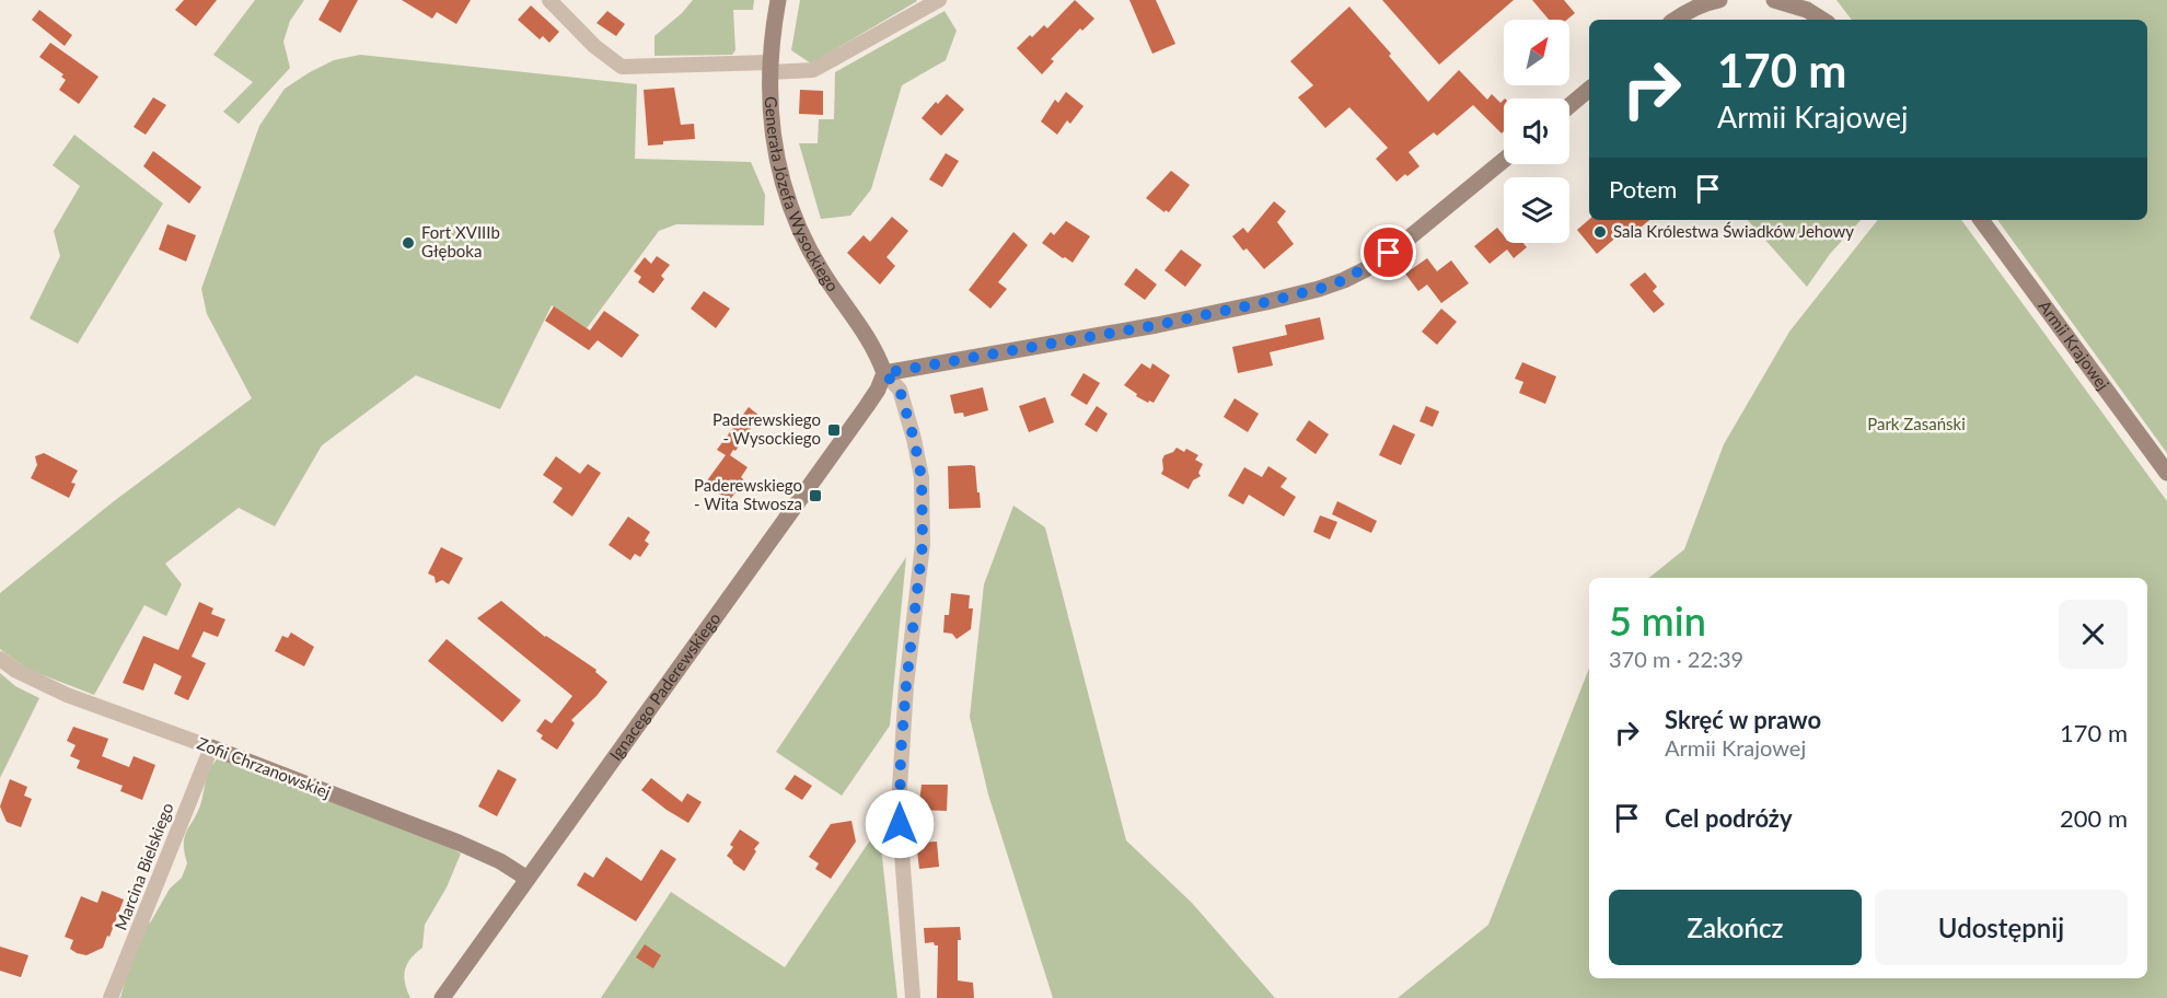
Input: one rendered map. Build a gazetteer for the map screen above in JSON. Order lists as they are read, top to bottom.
{
  "streets": {
    "street": [
      "Generała Józefa Wysockiego",
      "Armii Krajowej",
      "Ignacego Paderewskiego",
      "Zofii Chrzanowskiej",
      "Marcina Bielskiego"
    ]
  },
  "crossings": [
    ["Generała Józefa Wysockiego", "Ignacego Paderewskiego"],
    ["Ignacego Paderewskiego", "Zofii Chrzanowskiej"],
    ["Zofii Chrzanowskiej", "Marcina Bielskiego"]
  ],
  "parks": ["Park Zasański"],
  "places": {
    "other": ["Sala Królestwa Świadków Jehowy", "Fort XVIIIb Głęboka"],
    "transit": ["Paderewskiego - Wysockiego", "Paderewskiego - Wita Stwosza"]
  },
  "north": "top right",
  "page": {
    "turn": ["170 m", "Armii Krajowej"],
    "then": "Potem",
    "heading": ["5 min", "370 m · 22:39"],
    "list": [
      {
        "name": "Skręć w prawo",
        "note": "Armii Krajowej",
        "value": "170 m"
      },
      {
        "name": "Cel podróży",
        "value": "200 m"
      }
    ],
    "buttons": ["Zakończ", "Udostępnij"]
  }
}
